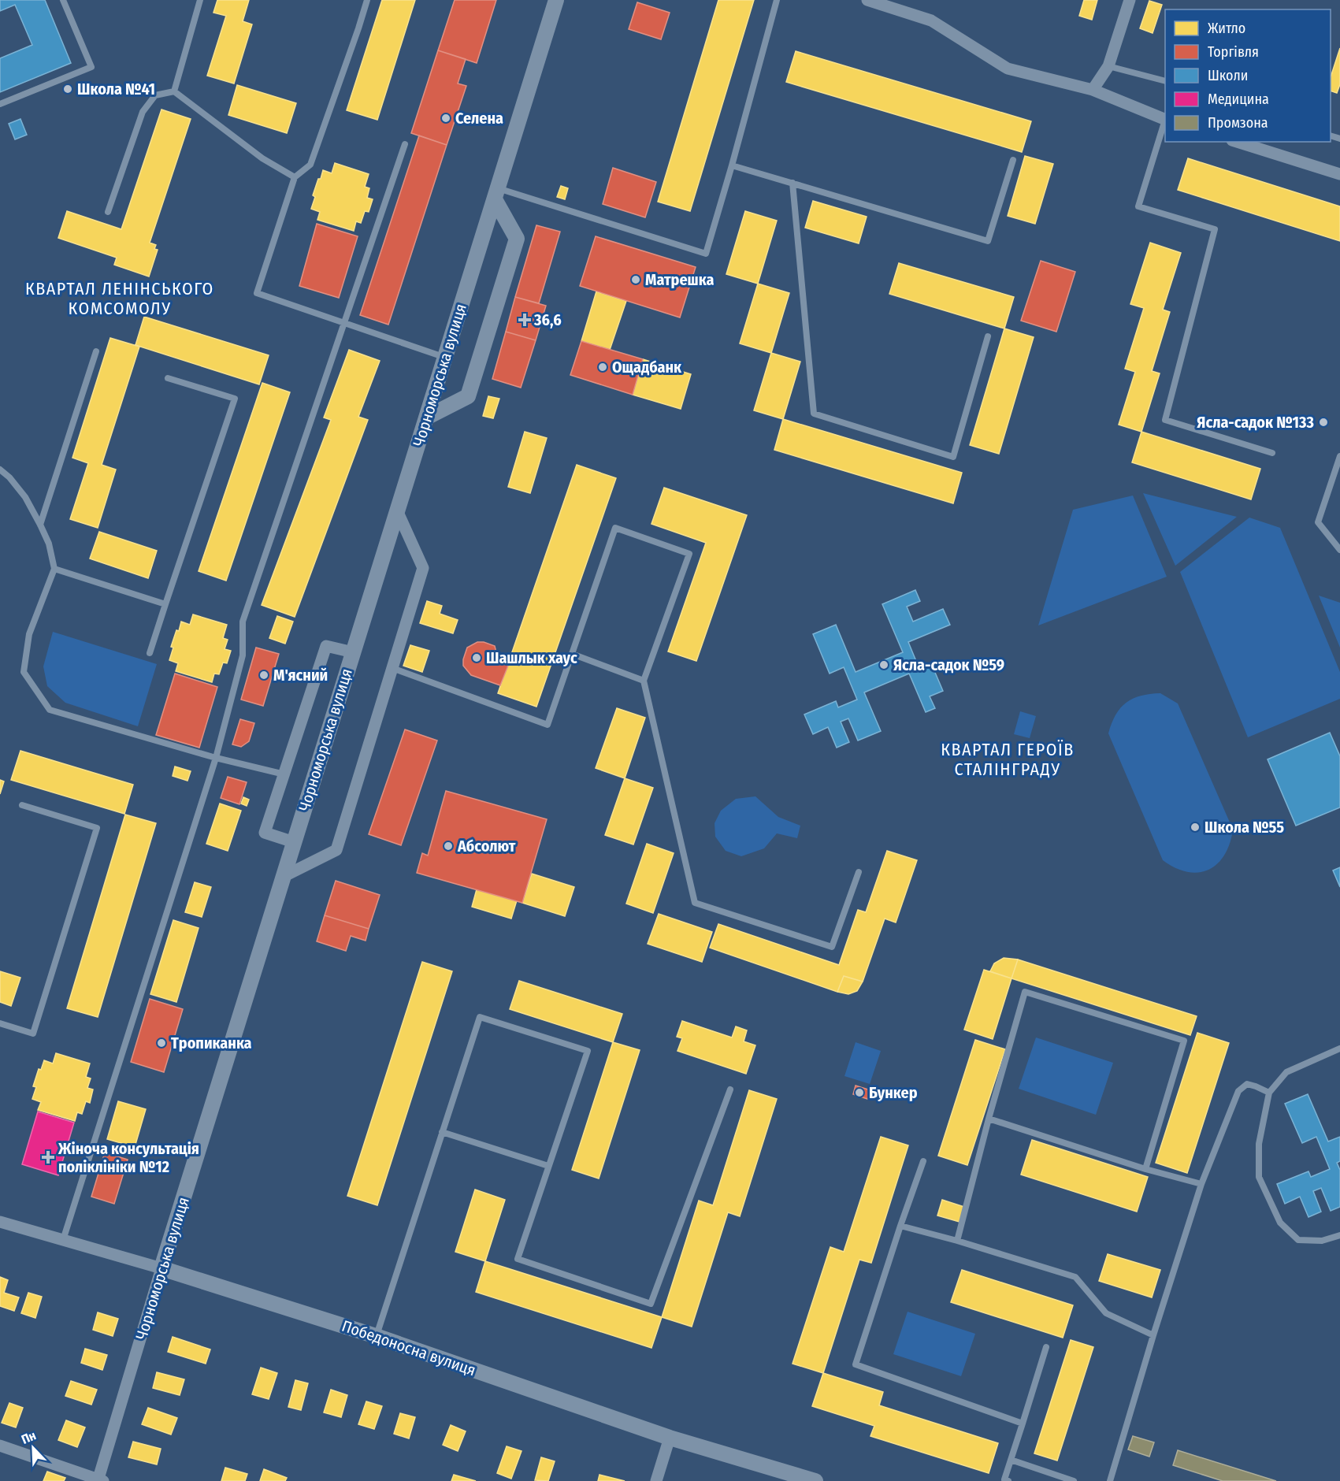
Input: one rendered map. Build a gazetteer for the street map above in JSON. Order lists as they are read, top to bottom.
{
  "streets": {
    "street": ["Чорноморська вулиця", "Победоносна вулиця"]
  },
  "crossings": [
    ["Чорноморська вулиця", "Победоносна вулиця"]
  ],
  "districts": ["КВАРТАЛ ЛЕНІНСЬКОГО КОМСОМОЛУ", "КВАРТАЛ ГЕРОЇВ СТАЛІНГРАДУ"],
  "places": {
    "other": [
      "Школа №41",
      "Селена",
      "Матрешка",
      "Ощадбанк",
      "Ясла-садок №133",
      "Шашлык хаус",
      "Ясла-садок №59",
      "М'ясний",
      "Школа №55",
      "Абсолют",
      "Тропиканка",
      "Бункер"
    ],
    "health": ["36,6", "Жіноча консультація поліклініки №12"]
  },
  "legend": [
    "Житло",
    "Торгівля",
    "Школи",
    "Медицина",
    "Промзона"
  ],
  "north": "top left"
}
